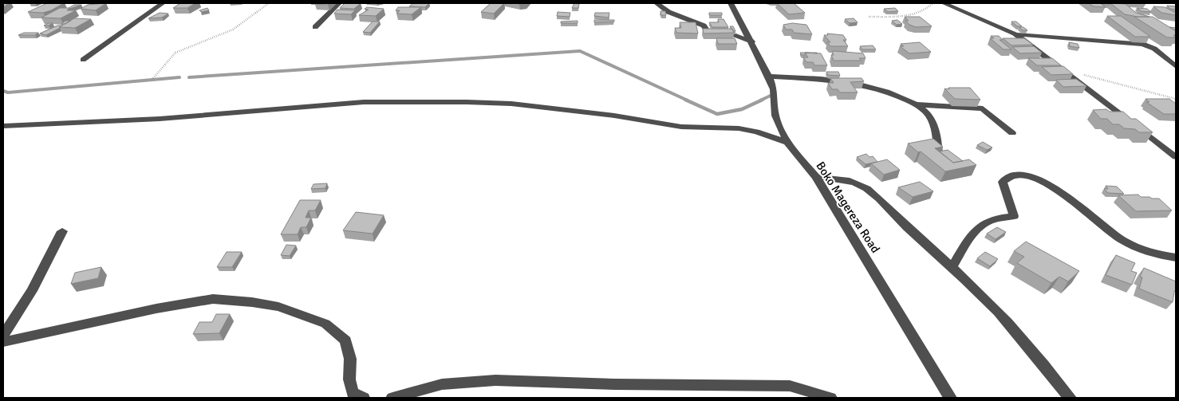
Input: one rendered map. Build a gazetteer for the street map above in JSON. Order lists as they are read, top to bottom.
{
  "streets": {
    "street": ["Boko Magereza Road"]
  }
}
